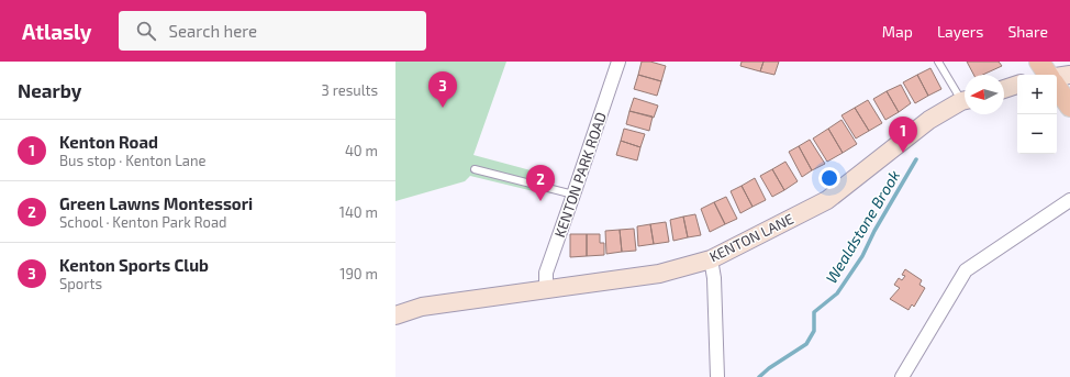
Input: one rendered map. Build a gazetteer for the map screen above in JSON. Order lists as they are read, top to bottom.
{
  "streets": {
    "street": ["KENTON PARK ROAD", "KENTON LANE"]
  },
  "crossings": [
    ["KENTON PARK ROAD", "KENTON LANE"]
  ],
  "water": ["Wealdstone Brook"],
  "north": "left",
  "page": {
    "header": "Atlasly",
    "search": "Search here",
    "nav": ["Map", "Layers", "Share"],
    "heading": ["Nearby", "3 results"],
    "pins": ["3", "1", "2"],
    "map_buttons": ["+", "−"],
    "list": [
      {
        "mark": "1",
        "name": "Kenton Road",
        "note": "Bus stop · Kenton Lane",
        "value": "40 m"
      },
      {
        "mark": "2",
        "name": "Green Lawns Montessori",
        "note": "School · Kenton Park Road",
        "value": "140 m"
      },
      {
        "mark": "3",
        "name": "Kenton Sports Club",
        "note": "Sports",
        "value": "190 m"
      }
    ]
  }
}
